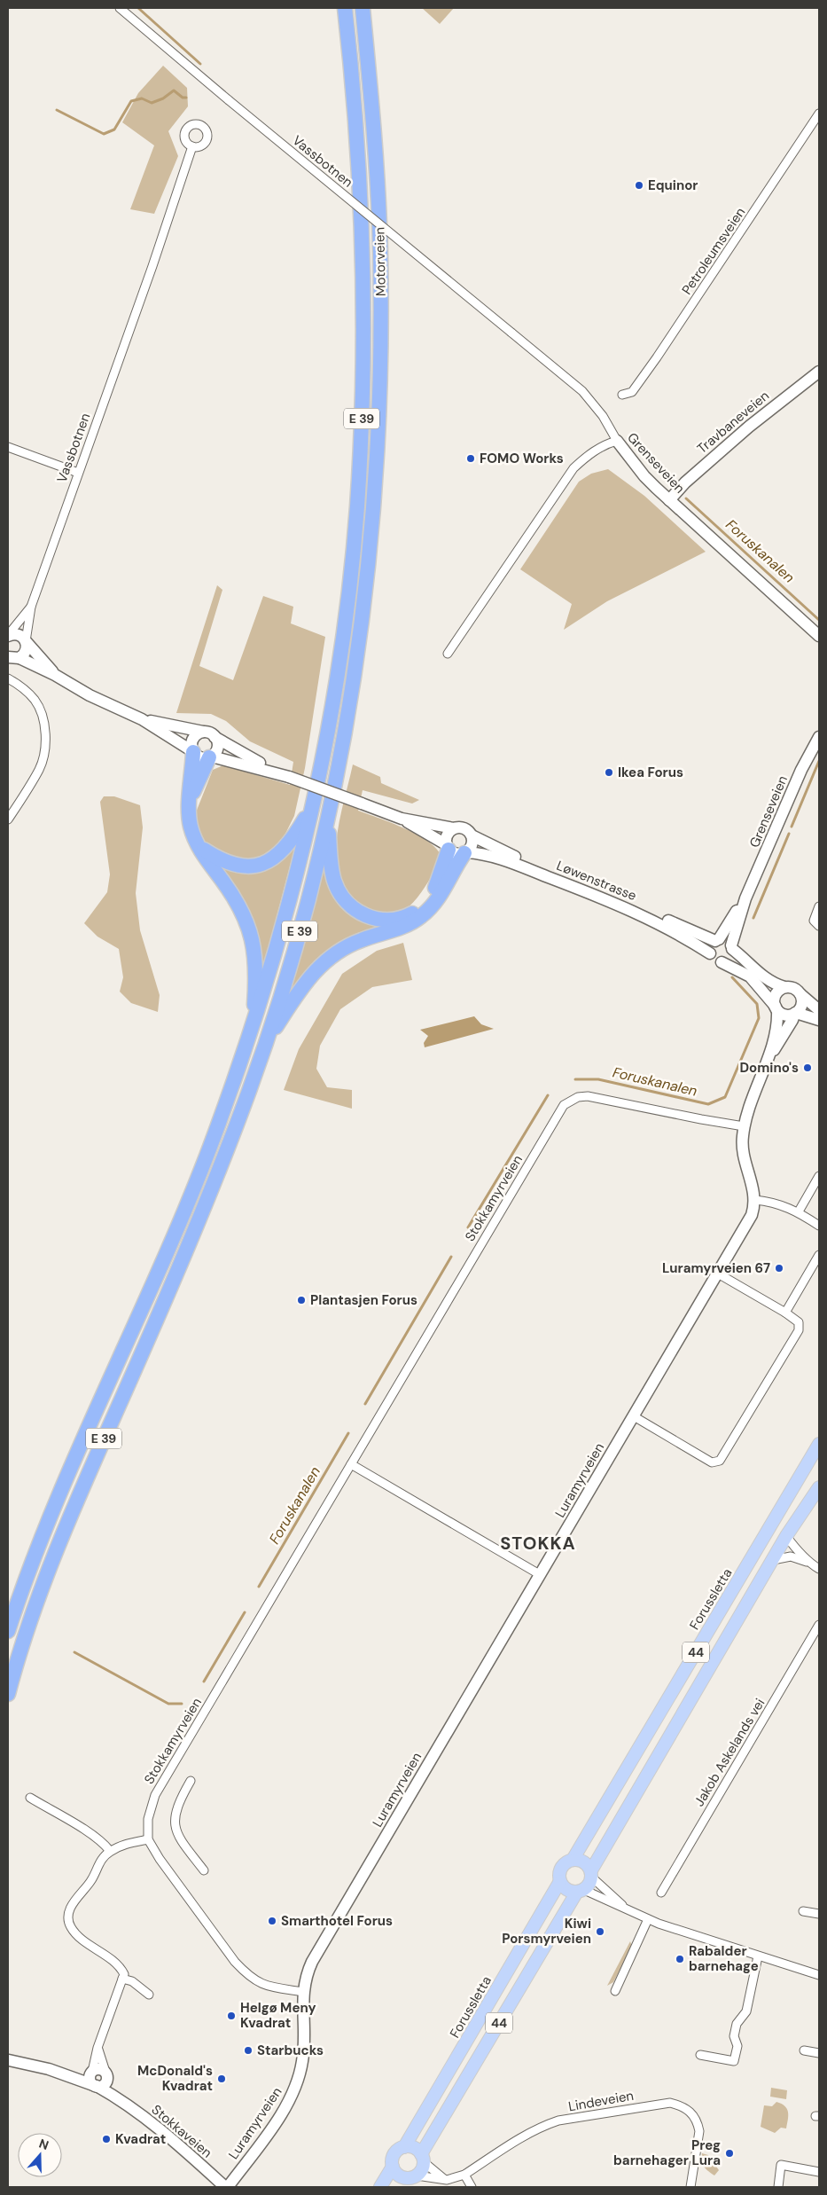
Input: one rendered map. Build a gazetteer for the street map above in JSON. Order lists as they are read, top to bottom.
{
  "streets": {
    "highway": ["Motorveien", "E 39"],
    "main road": ["Forussletta", "44"],
    "street": [
      "Vassbotnen",
      "Petroleumsveien",
      "Travbaneveien",
      "Grenseveien",
      "Løwenstrasse",
      "Stokkamyrveien",
      "Luramyrveien",
      "Jakob Askelands vei",
      "Lindeveien",
      "Stokkaveien"
    ]
  },
  "crossings": [
    ["Vassbotnen", "Grenseveien"],
    ["Motorveien", "E 39"],
    ["E 39", "Løwenstrasse"],
    ["Travbaneveien", "Grenseveien"],
    ["Grenseveien", "Løwenstrasse"],
    ["Stokkamyrveien", "Luramyrveien"],
    ["Luramyrveien", "Stokkaveien"],
    ["Forussletta", "44"]
  ],
  "districts": ["STOKKA"],
  "water": ["Foruskanalen"],
  "places": [
    "Equinor",
    "FOMO Works",
    "Ikea Forus",
    "Domino's",
    "Luramyrveien 67",
    "Plantasjen Forus",
    "Smarthotel Forus",
    "Kiwi Porsmyrveien",
    "Rabalder barnehage",
    "Helgø Meny Kvadrat",
    "Starbucks",
    "McDonald's Kvadrat",
    "Kvadrat",
    "Preg barnehager Lura"
  ],
  "north": "top"
}
